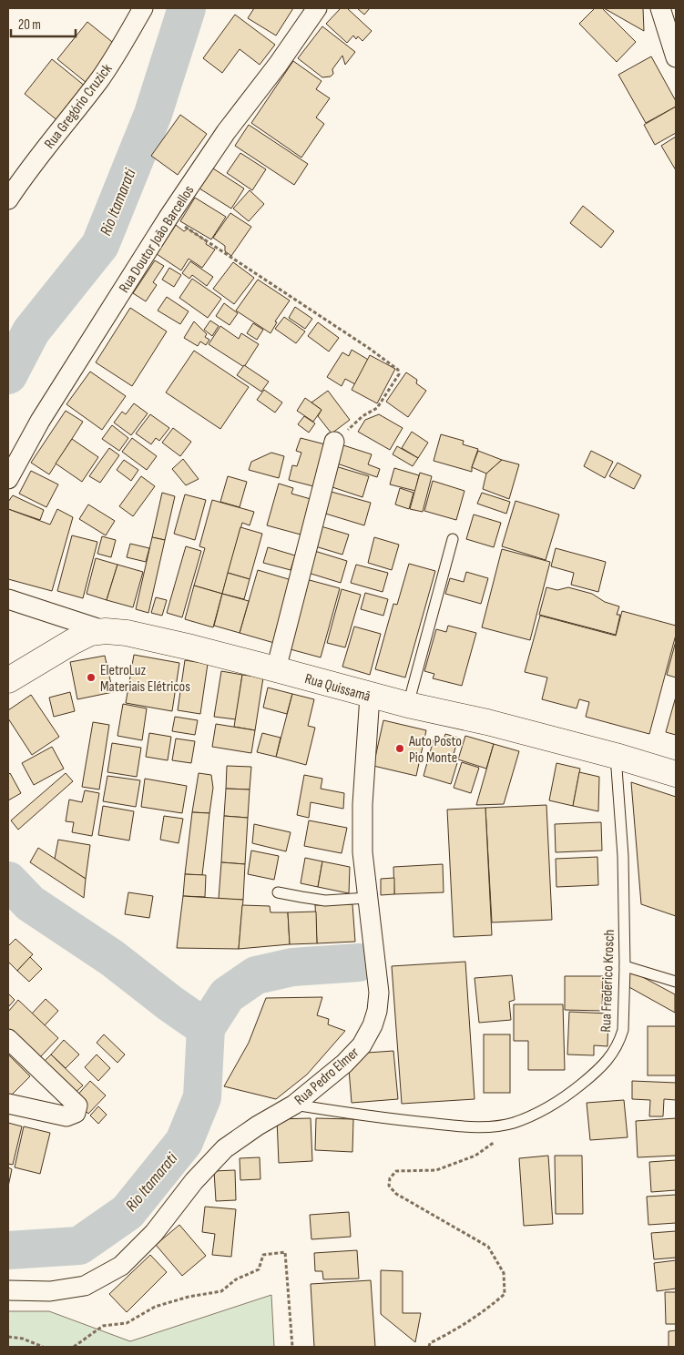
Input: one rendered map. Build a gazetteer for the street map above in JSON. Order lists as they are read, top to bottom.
{
  "streets": {
    "street": [
      "Rua Gregório Cruzick",
      "Rua Doutor João Barcellos",
      "Rua Quissamã",
      "Rua Pedro Elmer"
    ],
    "lane": ["Rua Frederico Krosch"]
  },
  "crossings": [
    ["Rua Quissamã", "Rua Frederico Krosch"],
    ["Rua Quissamã", "Rua Pedro Elmer"],
    ["Rua Frederico Krosch", "Rua Pedro Elmer"]
  ],
  "water": ["Rio Itamarati"],
  "places": ["EletroLuz Materiais Elétricos", "Auto Posto Pio Monte"],
  "scale_bar": "20 m"
}
